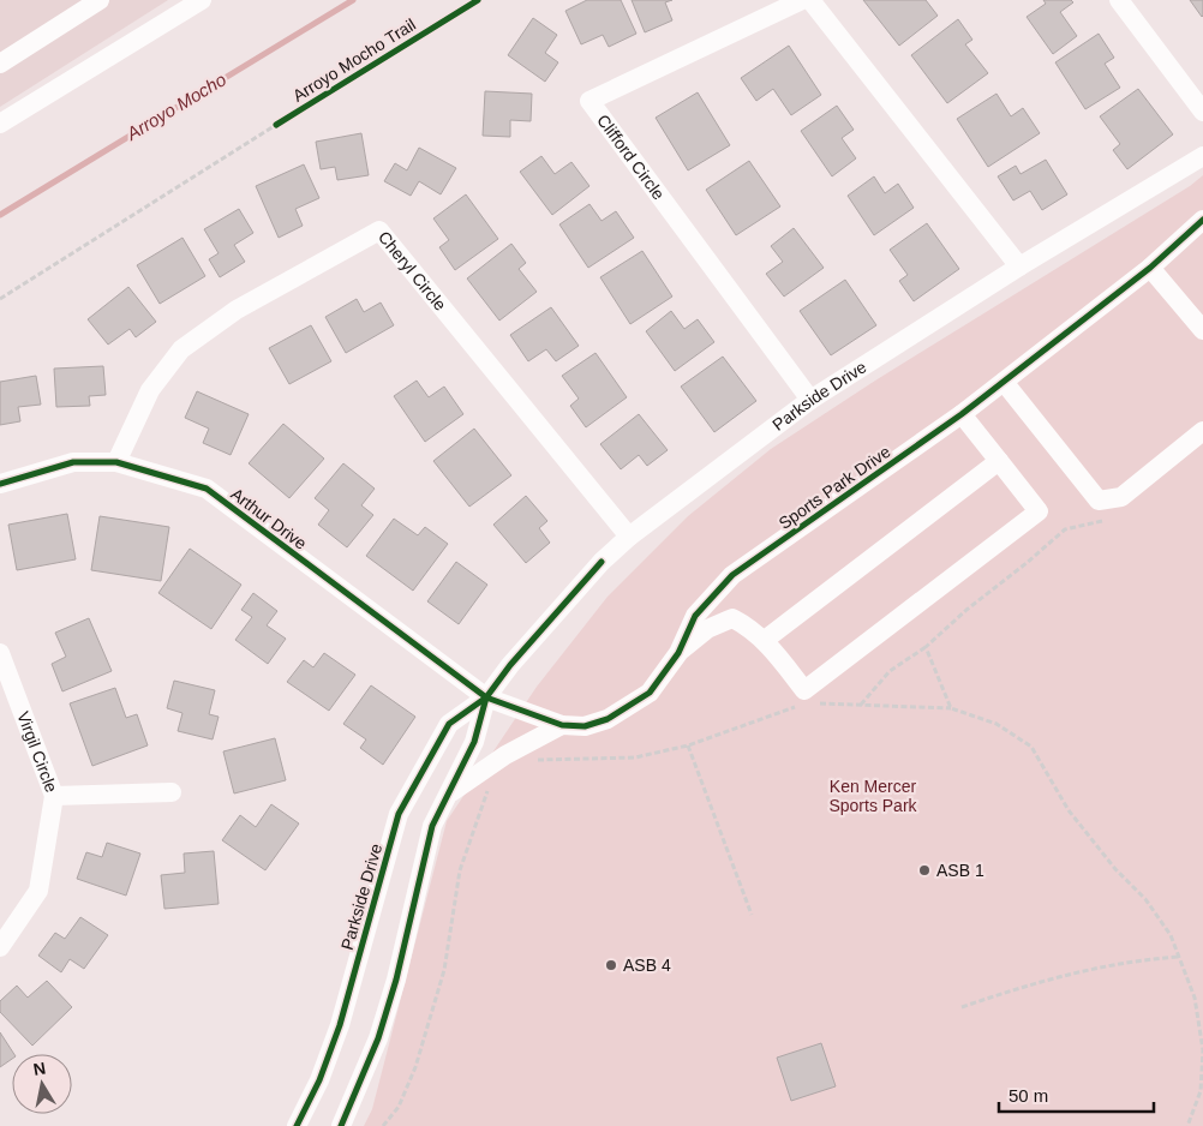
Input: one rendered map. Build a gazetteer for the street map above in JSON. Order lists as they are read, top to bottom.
{
  "streets": {
    "street": [
      "Clifford Circle",
      "Cheryl Circle",
      "Parkside Drive",
      "Sports Park Drive",
      "Arthur Drive",
      "Virgil Circle"
    ],
    "cycle path": ["Arroyo Mocho Trail"]
  },
  "crossings": [
    ["Clifford Circle", "Parkside Drive"],
    ["Cheryl Circle", "Parkside Drive"],
    ["Cheryl Circle", "Arthur Drive"],
    ["Parkside Drive", "Sports Park Drive"],
    ["Parkside Drive", "Arthur Drive"],
    ["Sports Park Drive", "Arthur Drive"]
  ],
  "water": ["Arroyo Mocho"],
  "parks": ["Ken Mercer Sports Park"],
  "places": ["ASB 1", "ASB 4"],
  "scale_bar": "50 m",
  "north": "top"
}
